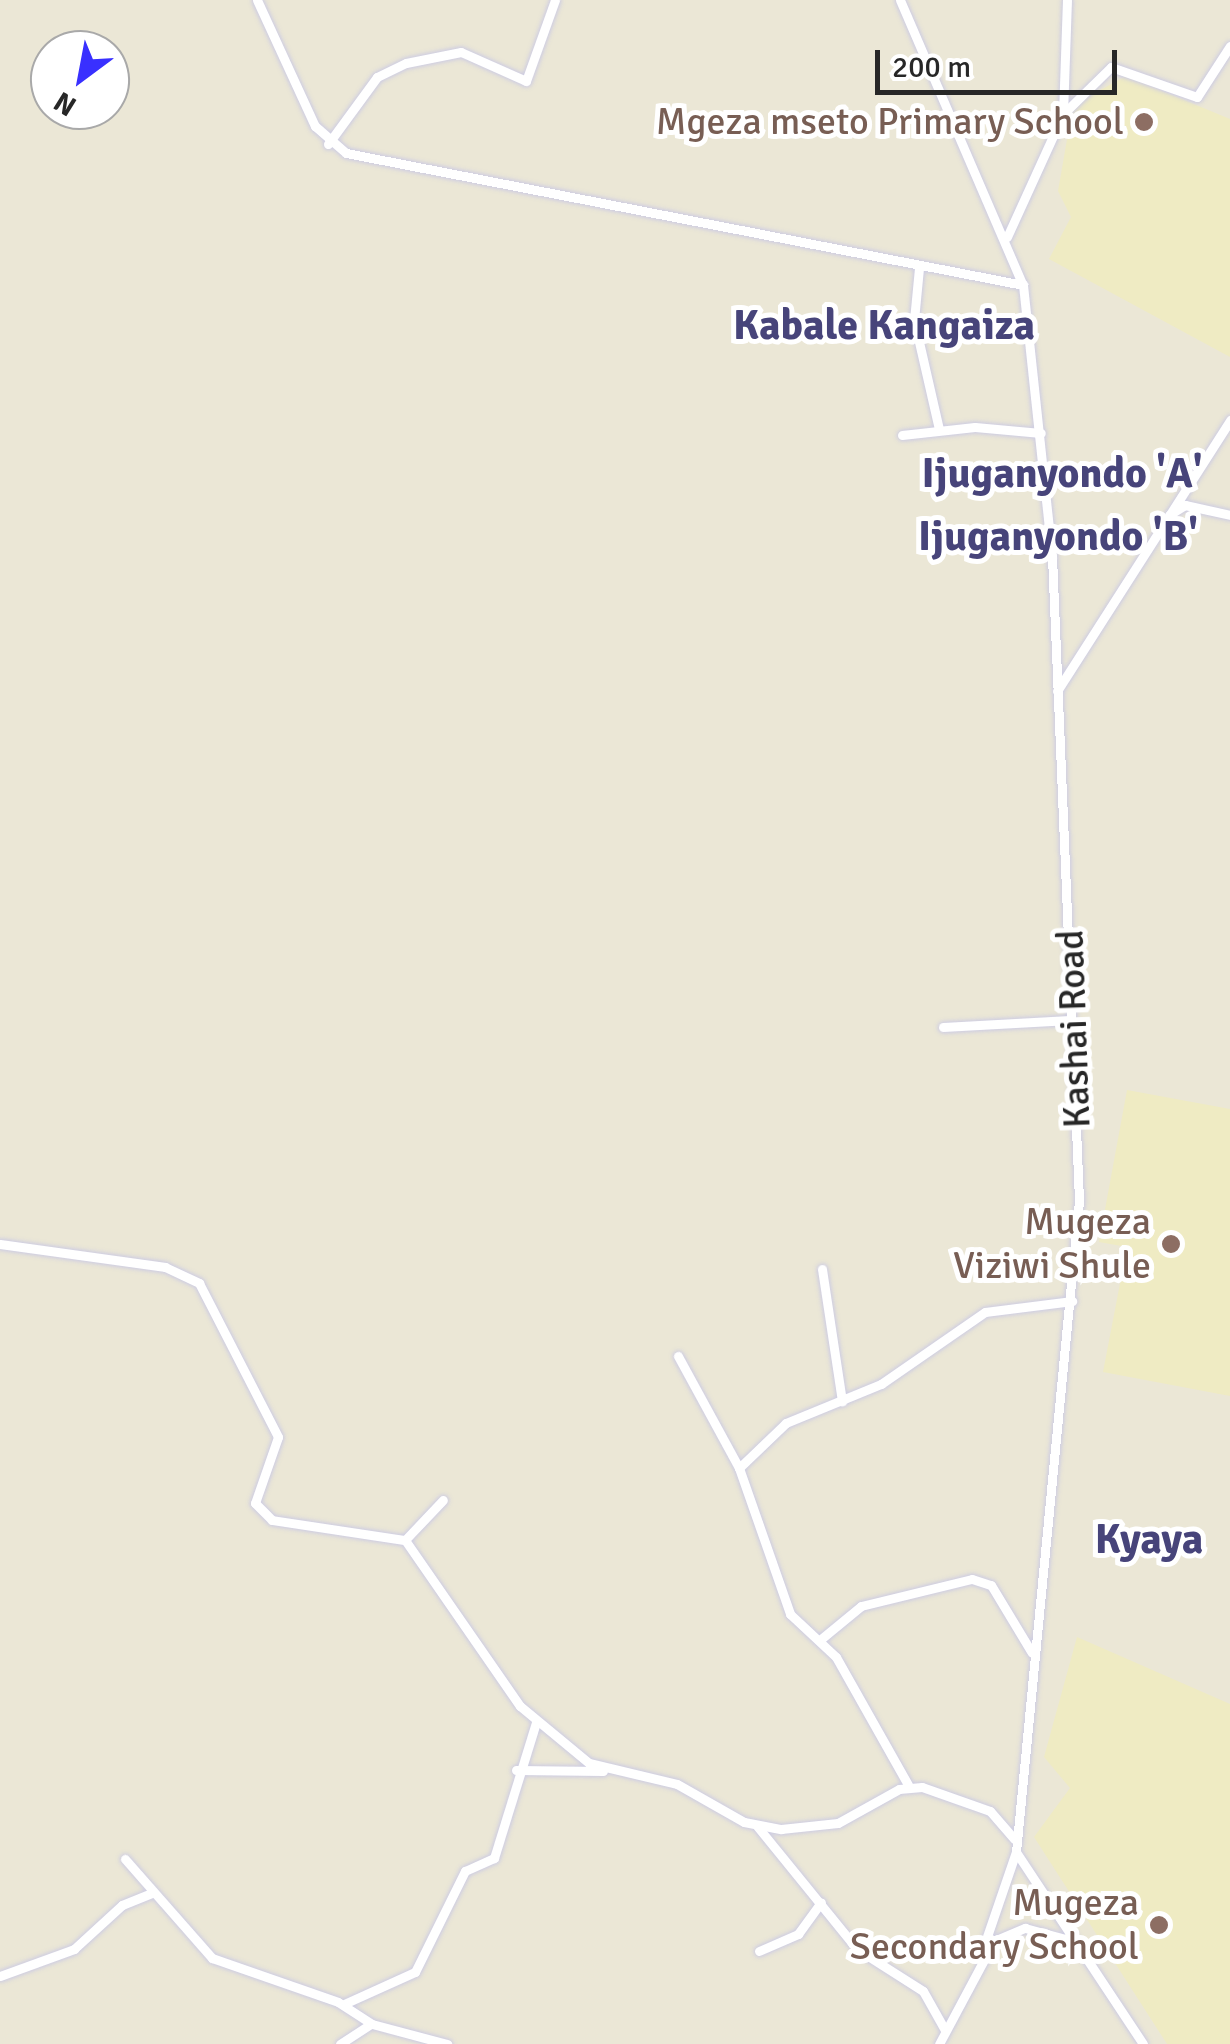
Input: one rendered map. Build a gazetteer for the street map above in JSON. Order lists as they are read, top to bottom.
{
  "streets": {
    "street": ["Kashai Road"]
  },
  "districts": [
    "Kabale Kangaiza",
    "Ijuganyondo 'A'",
    "Ijuganyondo 'B'",
    "Kyaya"
  ],
  "places": ["Mgeza mseto Primary School", "Mugeza Viziwi Shule", "Mugeza Secondary School"],
  "scale_bar": "200 m",
  "north": "bottom left"
}
